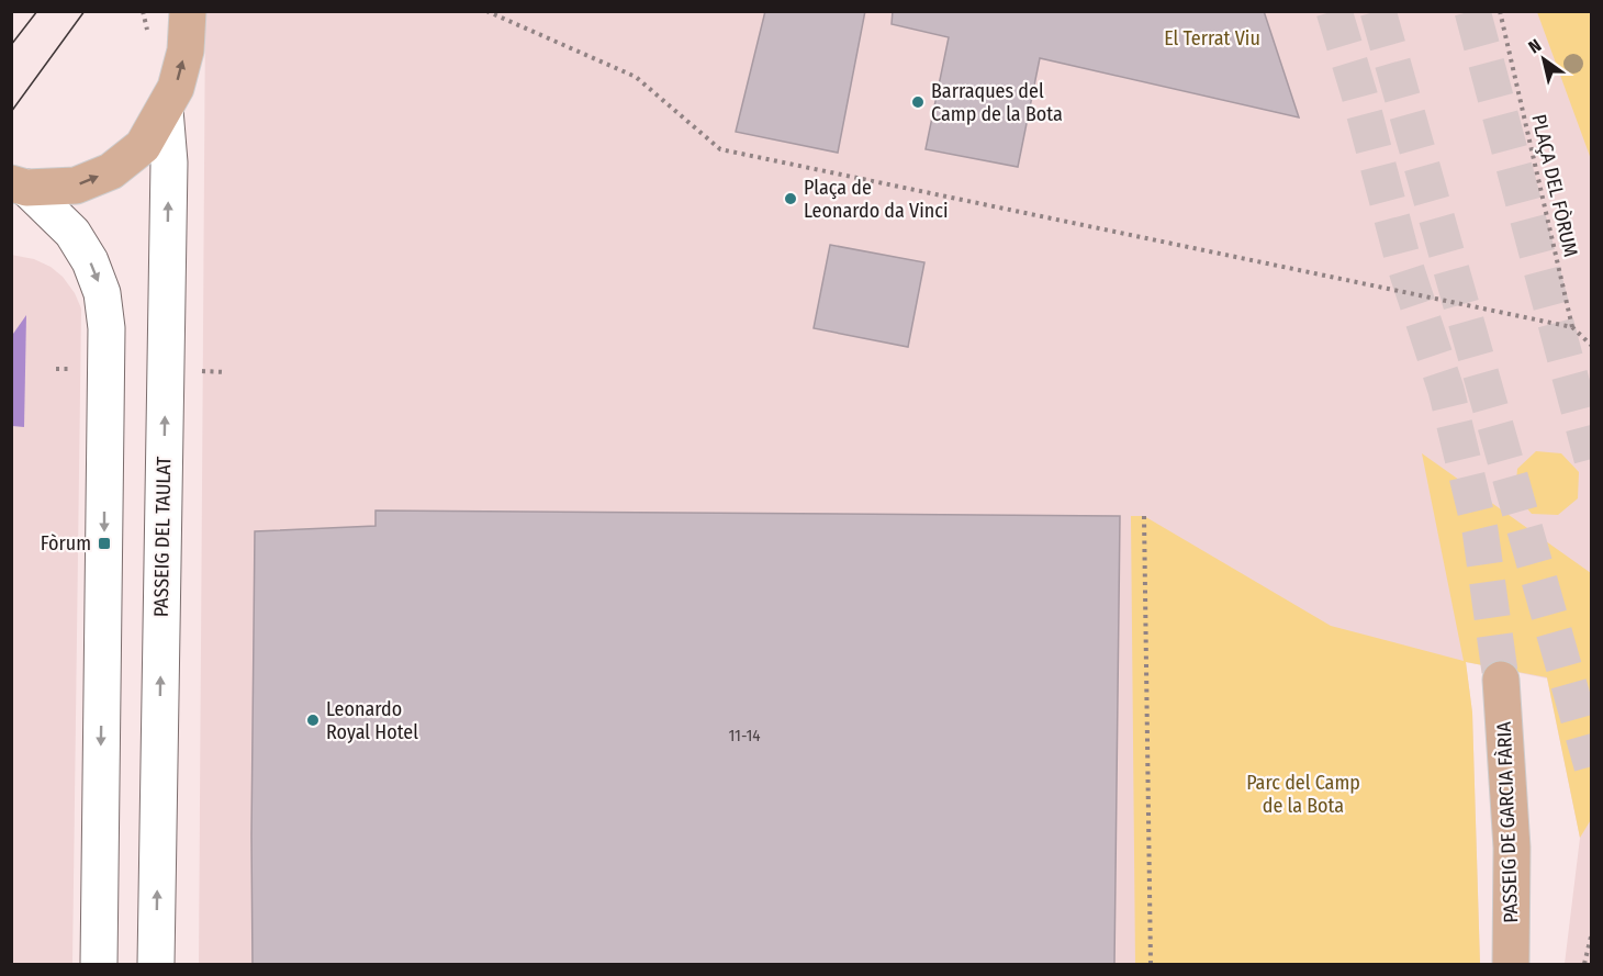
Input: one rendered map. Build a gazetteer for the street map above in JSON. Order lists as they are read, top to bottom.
{
  "streets": {
    "main road": ["PASSEIG DE GARCIA FÀRIA"],
    "street": ["PASSEIG DEL TAULAT"],
    "path": ["PLAÇA DEL FÒRUM"]
  },
  "parks": ["El Terrat Viu", "Parc del Camp de la Bota"],
  "places": {
    "other": ["Barraques del Camp de la Bota", "Plaça de Leonardo da Vinci", "Leonardo Royal Hotel"],
    "transit": ["Fòrum"]
  },
  "house_numbers": ["11-14"],
  "north": "top left"
}
